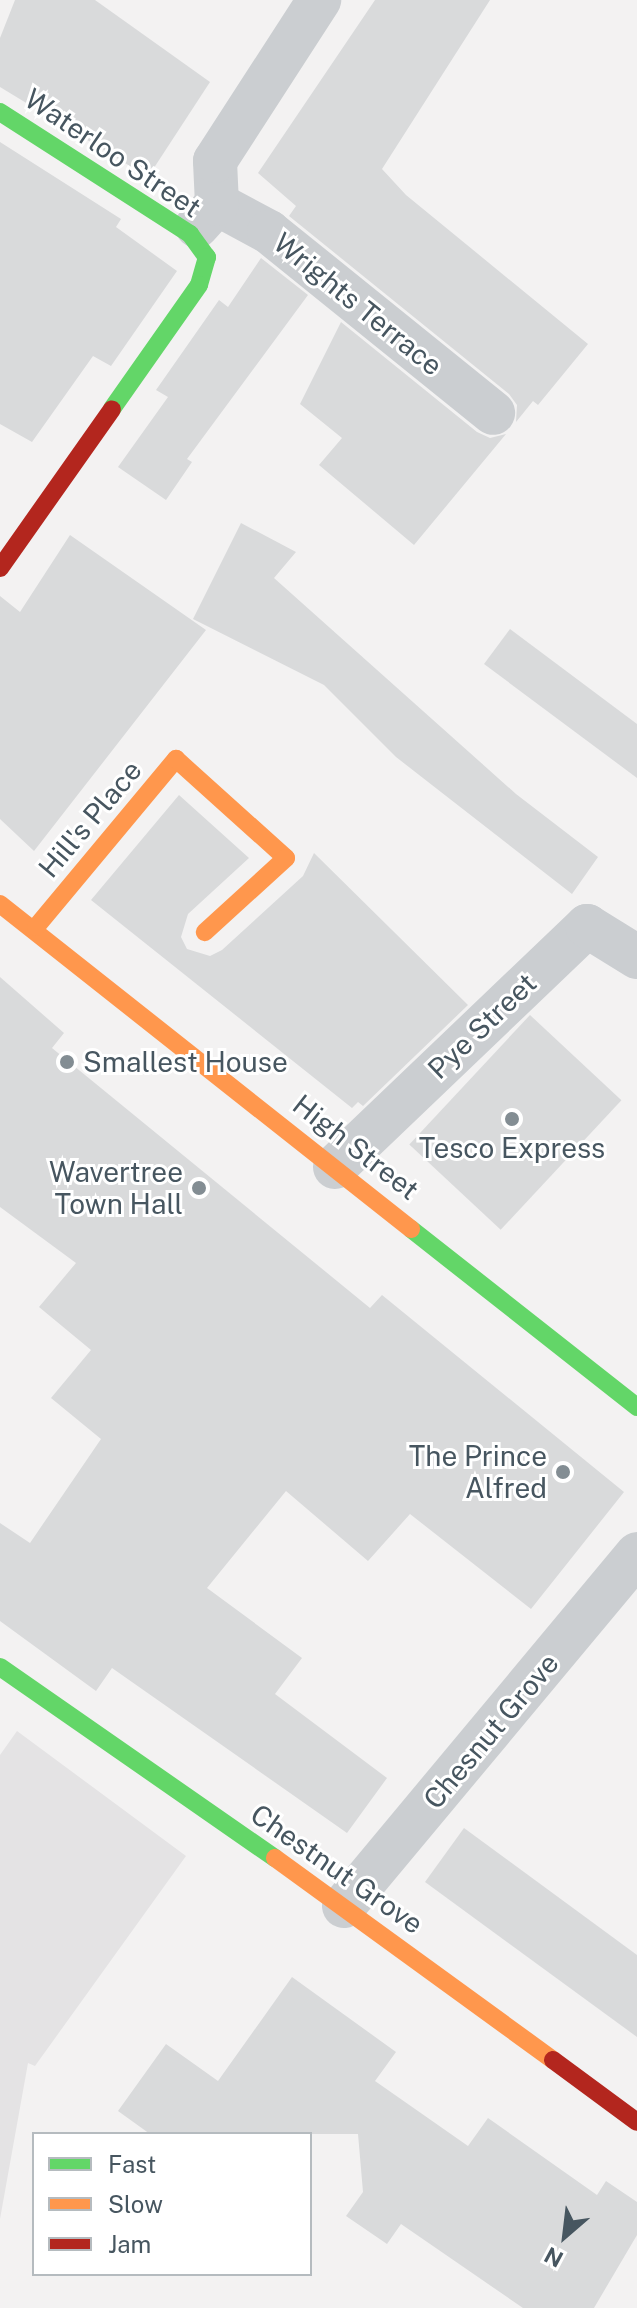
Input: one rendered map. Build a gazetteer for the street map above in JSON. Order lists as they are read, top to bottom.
{
  "streets": {
    "street": [
      "Waterloo Street",
      "Wrights Terrace",
      "Hill's Place",
      "Pye Street",
      "High Street",
      "Chesnut Grove",
      "Chestnut Grove"
    ]
  },
  "crossings": [
    ["Waterloo Street", "Wrights Terrace"],
    ["Hill's Place", "High Street"],
    ["Pye Street", "High Street"],
    ["Chesnut Grove", "Chestnut Grove"]
  ],
  "places": [
    "Smallest House",
    "Tesco Express",
    "Wavertree Town Hall",
    "The Prince Alfred"
  ],
  "legend": ["Fast", "Slow", "Jam"],
  "north": "bottom left"
}
